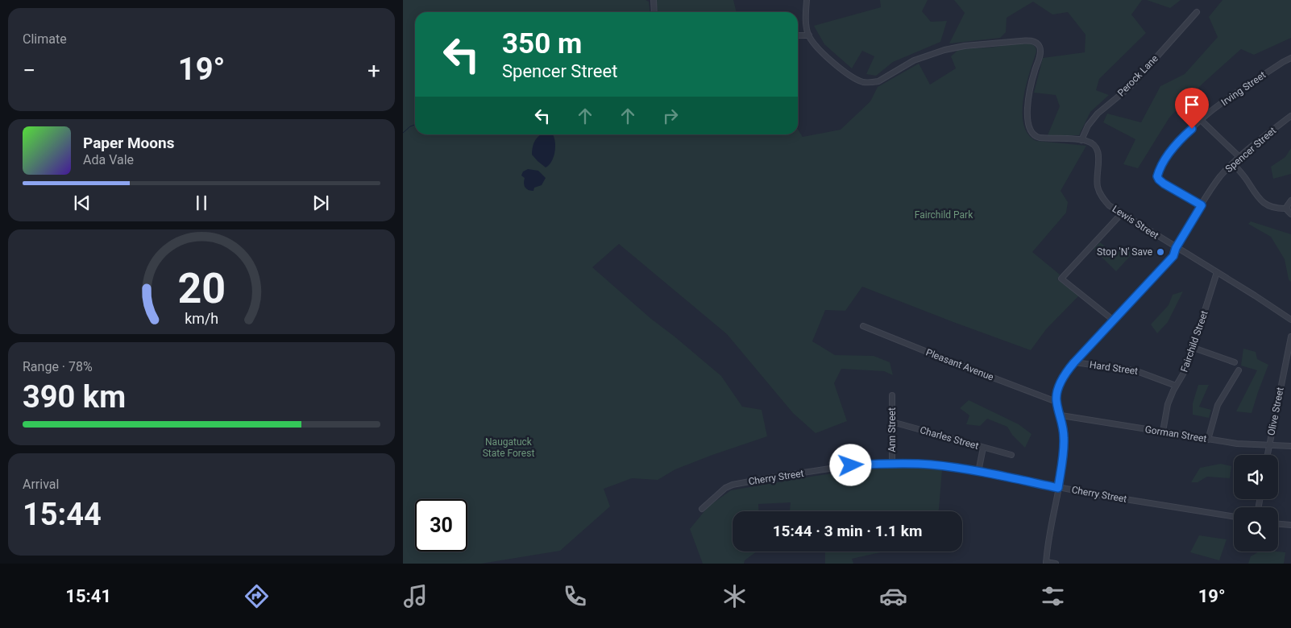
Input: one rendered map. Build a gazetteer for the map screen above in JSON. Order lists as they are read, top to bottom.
{
  "streets": {
    "street": [
      "Perock Lane",
      "Irving Street",
      "Spencer Street",
      "Lewis Street",
      "Fairchild Street",
      "Pleasant Avenue",
      "Hard Street",
      "Olive Street",
      "Ann Street",
      "Gorman Street",
      "Charles Street",
      "Cherry Street"
    ]
  },
  "crossings": [
    ["Perock Lane", "Lewis Street"],
    ["Irving Street", "Spencer Street"],
    ["Spencer Street", "Lewis Street"],
    ["Spencer Street", "Pleasant Avenue"],
    ["Spencer Street", "Hard Street"],
    ["Lewis Street", "Fairchild Street"],
    ["Fairchild Street", "Hard Street"],
    ["Fairchild Street", "Gorman Street"],
    ["Olive Street", "Gorman Street"],
    ["Ann Street", "Charles Street"],
    ["Ann Street", "Cherry Street"],
    ["Charles Street", "Cherry Street"]
  ],
  "parks": ["Fairchild Park", "Naugatuck State Forest"],
  "places": ["Stop 'N' Save"],
  "page": {
    "tile": [
      "Climate",
      ["Range · 78%", "390 km"],
      ["Arrival", "15:44"]
    ],
    "turn": ["350 m", "Spencer Street"],
    "heat": ["−", "19°", "+"],
    "song": ["Paper Moons", "Ada Vale"],
    "limit": "30",
    "trip": "15:44 · 3 min · 1.1 km",
    "tabs": ["15:41", "19°"],
    "gauge": ["20", "km/h"]
  }
}
